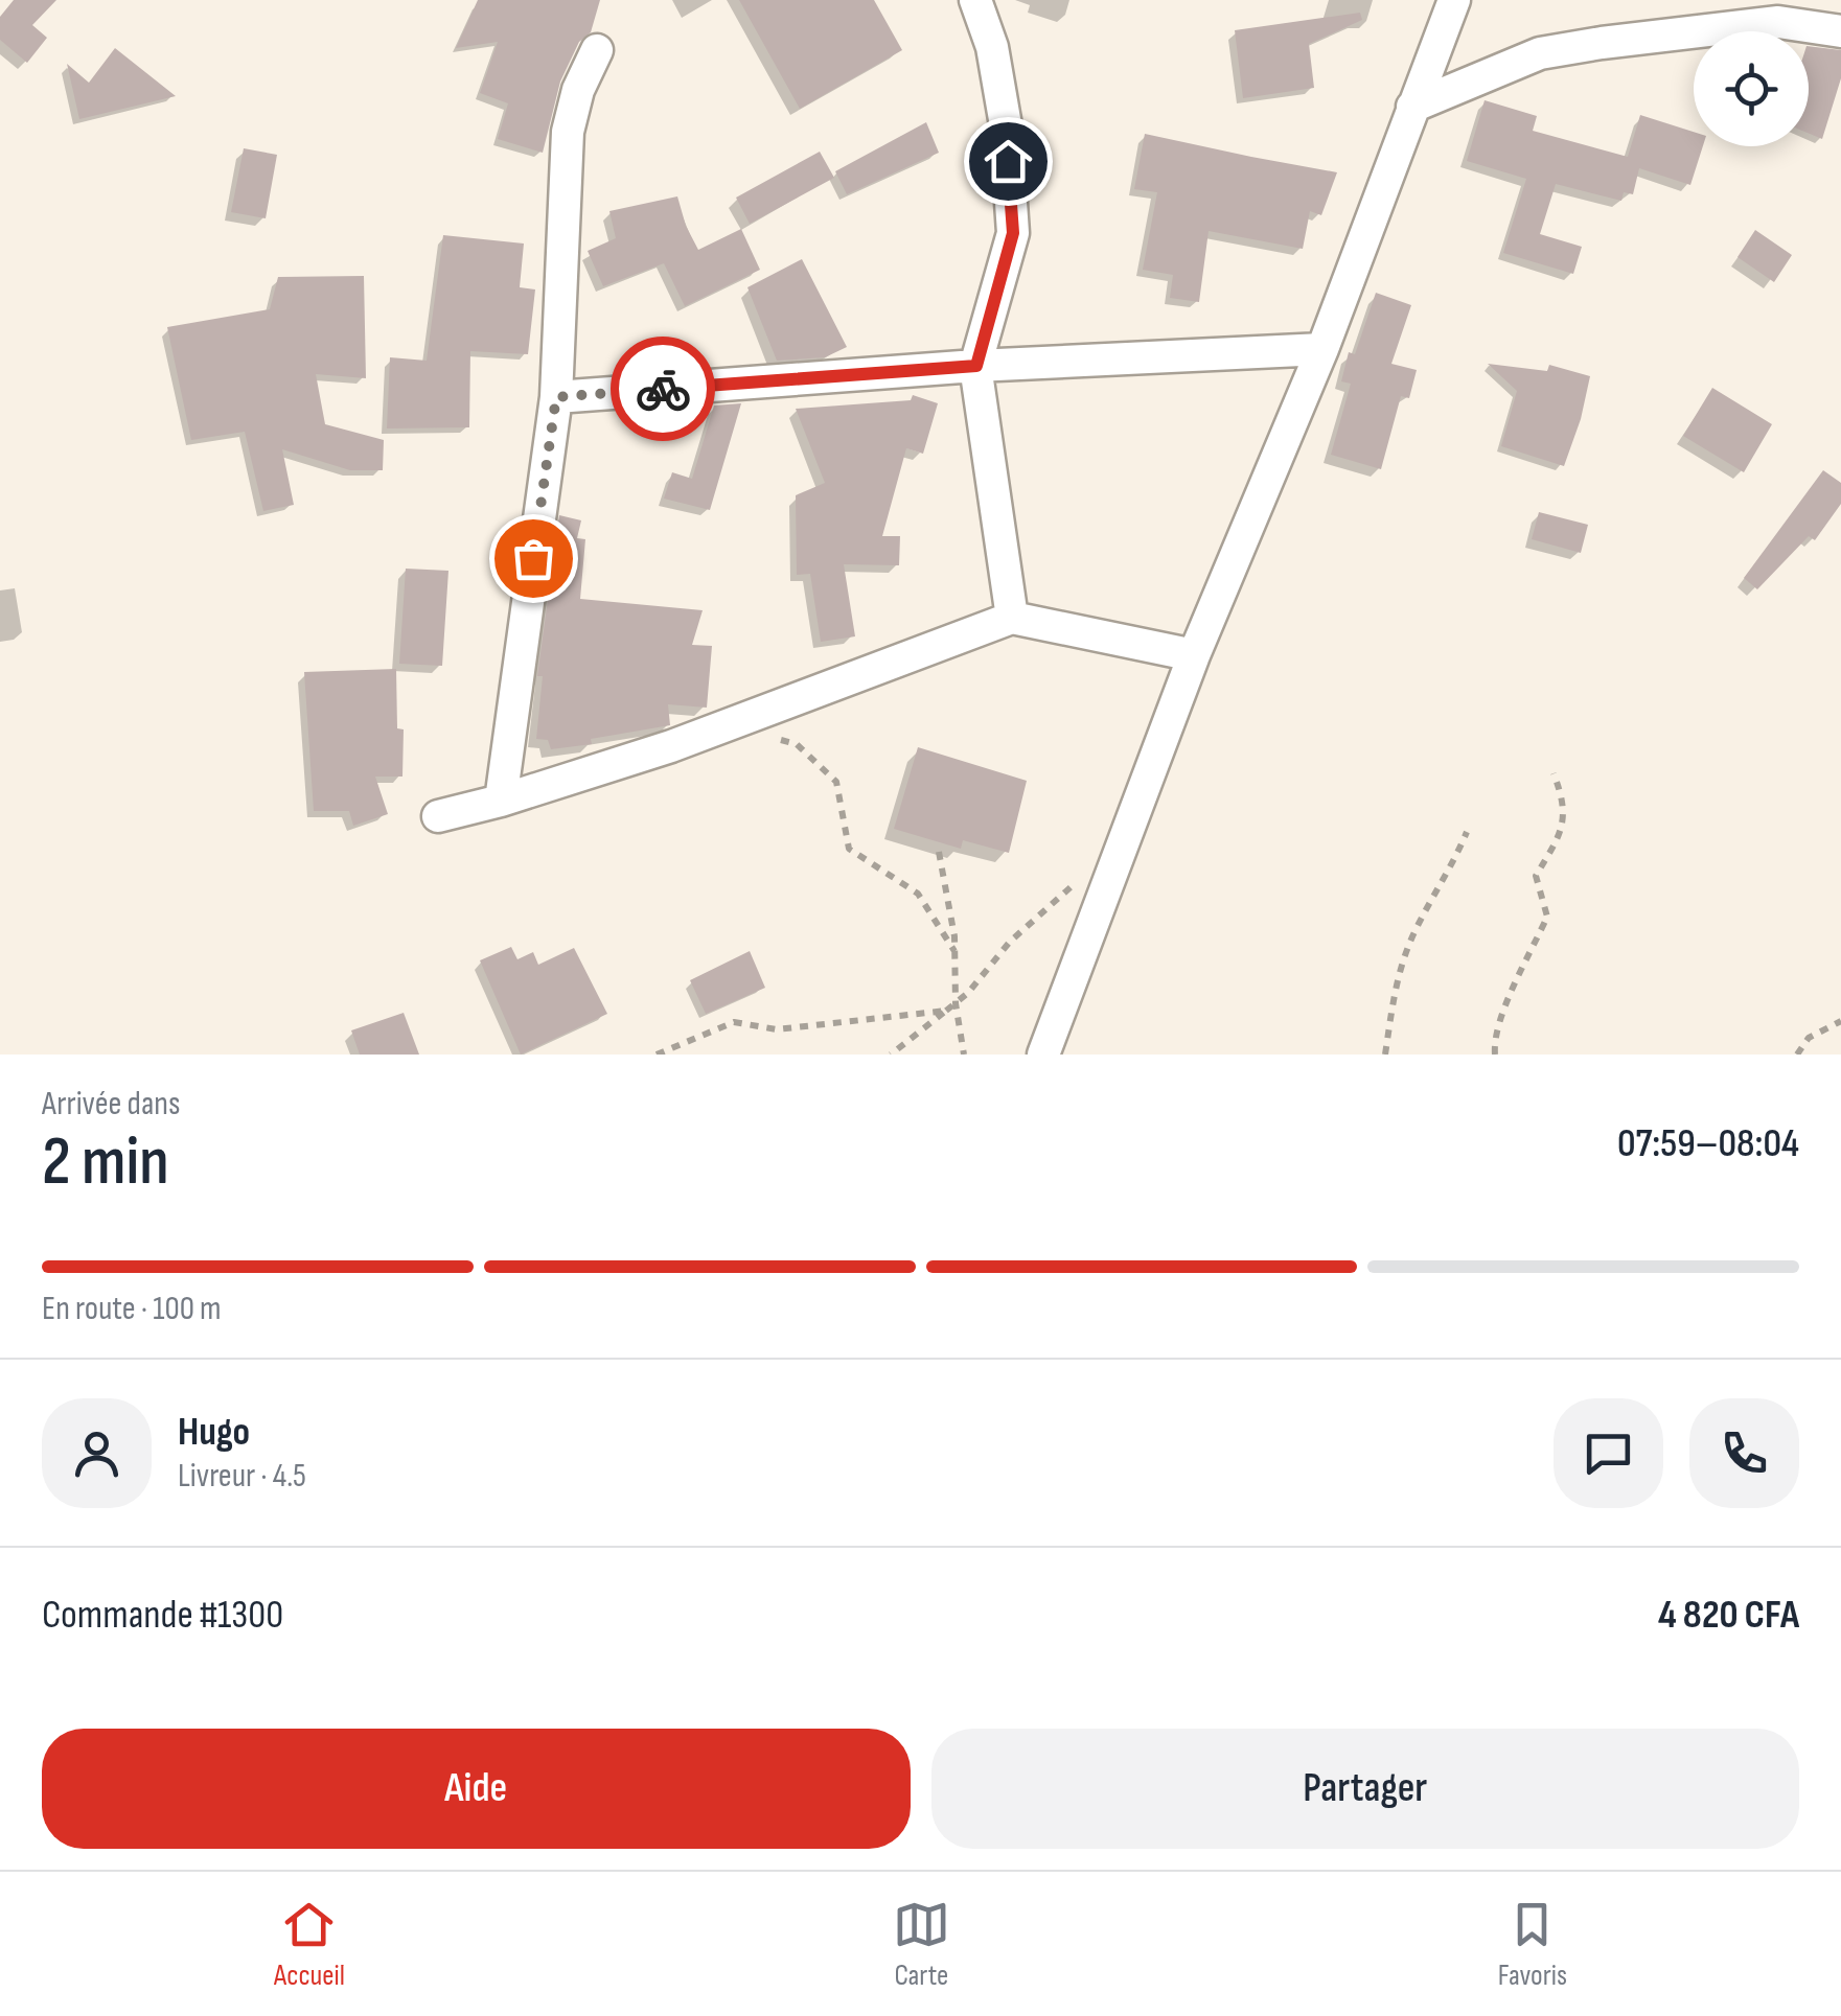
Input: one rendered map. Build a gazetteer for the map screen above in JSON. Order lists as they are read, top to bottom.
{
  "page": {
    "heading": ["2 min", "Arrivée dans", "07:59–08:04"],
    "panel": [
      "Hugo",
      "Livreur · 4.5",
      "Commande #1300",
      "4 820 CFA"
    ],
    "bar": "En route · 100 m",
    "buttons": ["Aide", "Partager"],
    "tabs": ["Accueil", "Carte", "Favoris"]
  }
}
